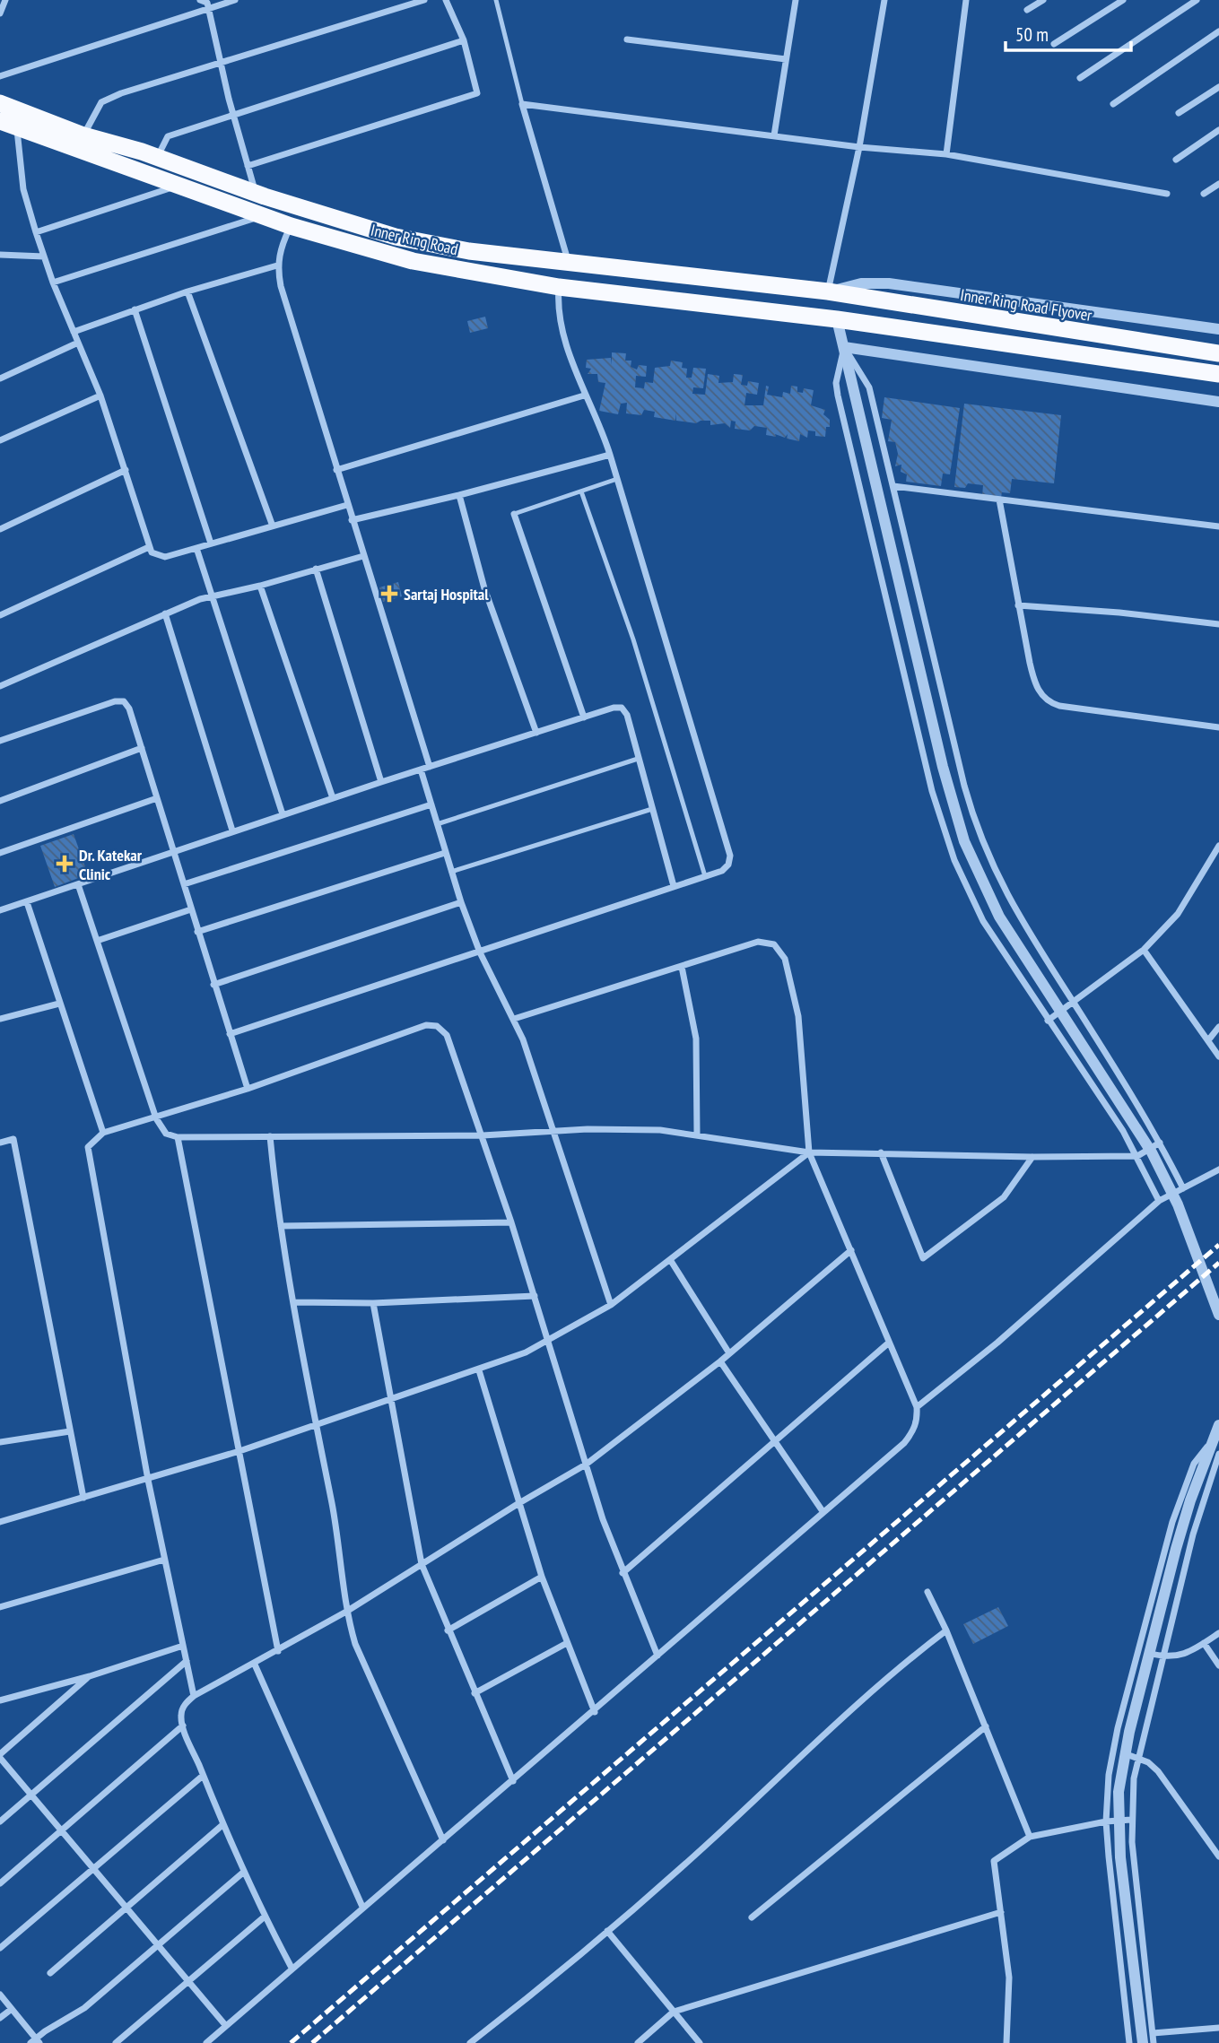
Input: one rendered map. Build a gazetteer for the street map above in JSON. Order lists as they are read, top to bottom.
{
  "streets": {
    "highway": ["Inner Ring Road", "Inner Ring Road Flyover"]
  },
  "crossings": [
    ["Inner Ring Road", "Inner Ring Road Flyover"]
  ],
  "places": {
    "health": ["Sartaj Hospital", "Dr. Katekar Clinic"]
  },
  "scale_bar": "50 m"
}
